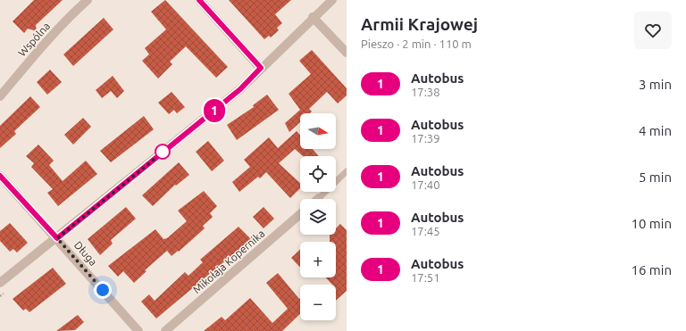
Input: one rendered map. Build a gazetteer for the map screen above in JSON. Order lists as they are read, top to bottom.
{
  "streets": {
    "street": ["Wspólna", "Długa", "Mikołaja Kopernika"]
  },
  "lines": ["bus line 1"],
  "north": "right",
  "page": {
    "on_map": "1",
    "heading": ["Armii Krajowej", "Pieszo · 2 min · 110 m"],
    "list": [
      {
        "mark": "1",
        "name": "Autobus",
        "note": "17:38",
        "value": "3 min"
      },
      {
        "mark": "1",
        "name": "Autobus",
        "note": "17:39",
        "value": "4 min"
      },
      {
        "mark": "1",
        "name": "Autobus",
        "note": "17:40",
        "value": "5 min"
      },
      {
        "mark": "1",
        "name": "Autobus",
        "note": "17:45",
        "value": "10 min"
      },
      {
        "mark": "1",
        "name": "Autobus",
        "note": "17:51",
        "value": "16 min"
      }
    ],
    "map_buttons": ["+", "−"]
  }
}
